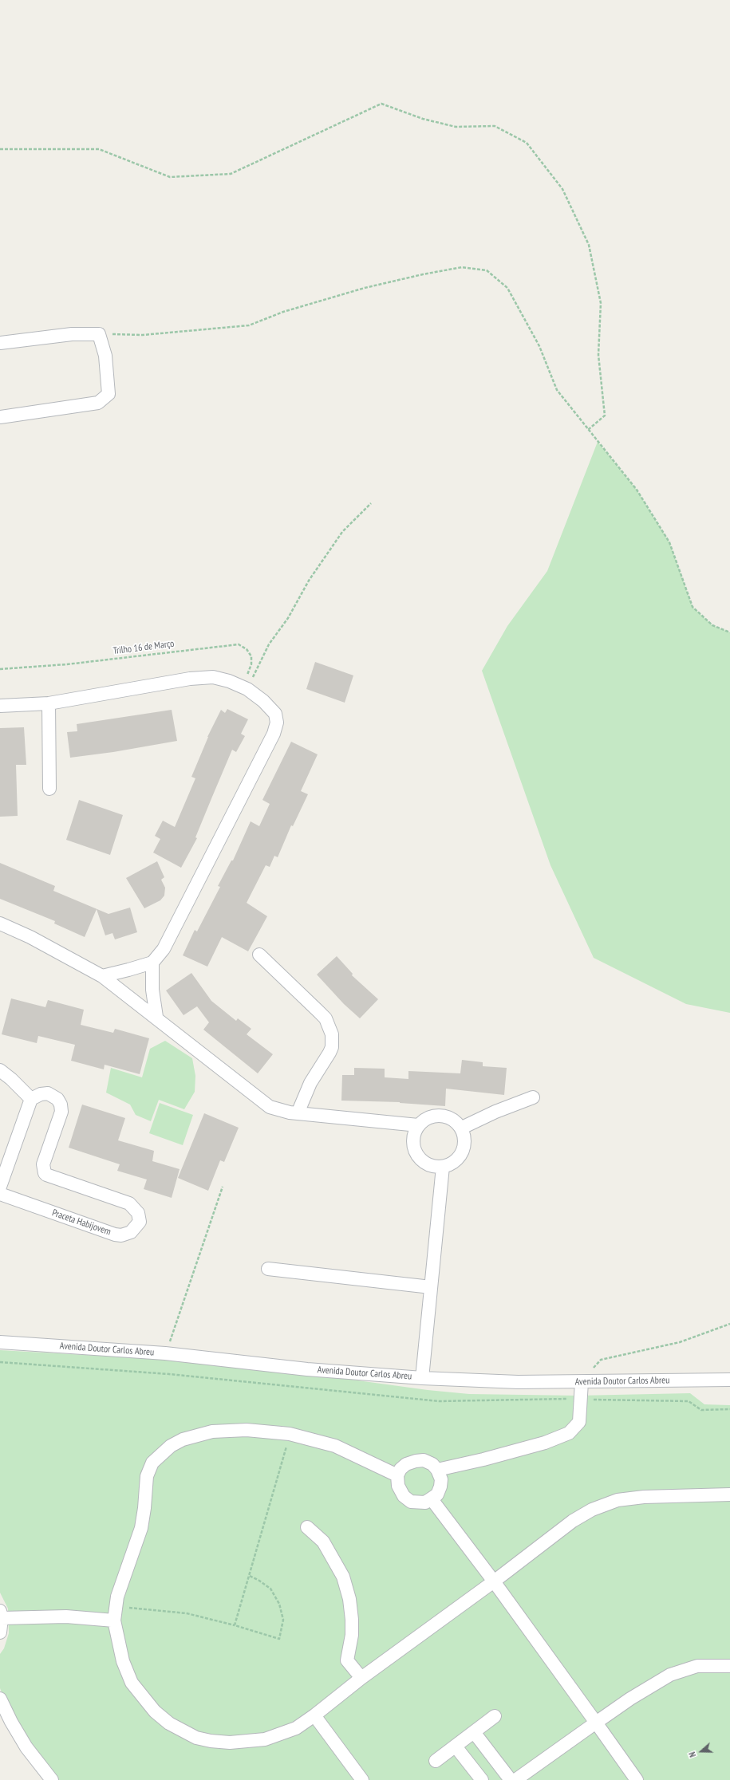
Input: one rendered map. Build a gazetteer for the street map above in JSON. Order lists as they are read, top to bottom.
{
  "streets": {
    "street": ["Praceta Habijovem", "Avenida Doutor Carlos Abreu"],
    "path": ["Trilho 16 de Março"]
  },
  "north": "left"
}
